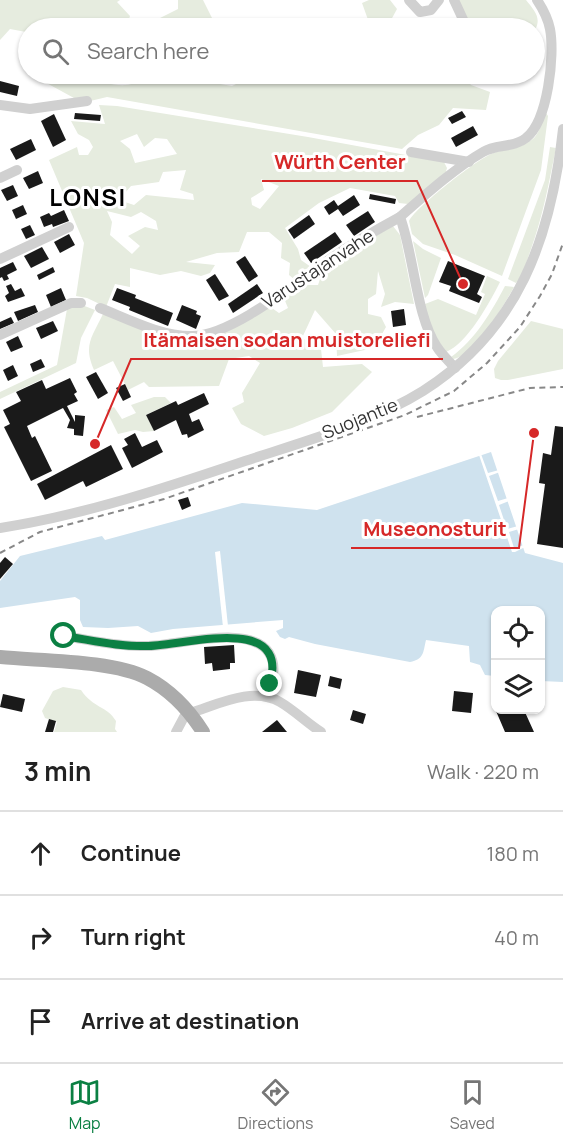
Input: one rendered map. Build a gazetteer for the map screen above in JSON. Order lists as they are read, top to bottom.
{
  "streets": {
    "street": ["Varustajanvahe", "Suojantie"]
  },
  "districts": ["LONSI"],
  "places": ["Würth Center", "Museonosturit", "Itämaisen sodan muistoreliefi"],
  "page": {
    "search": "Search here",
    "heading": ["3 min", "Walk · 220 m"],
    "list": [
      ["Continue", "180 m"],
      ["Turn right", "40 m"],
      "Arrive at destination"
    ],
    "nav": ["Map", "Directions", "Saved"]
  }
}
